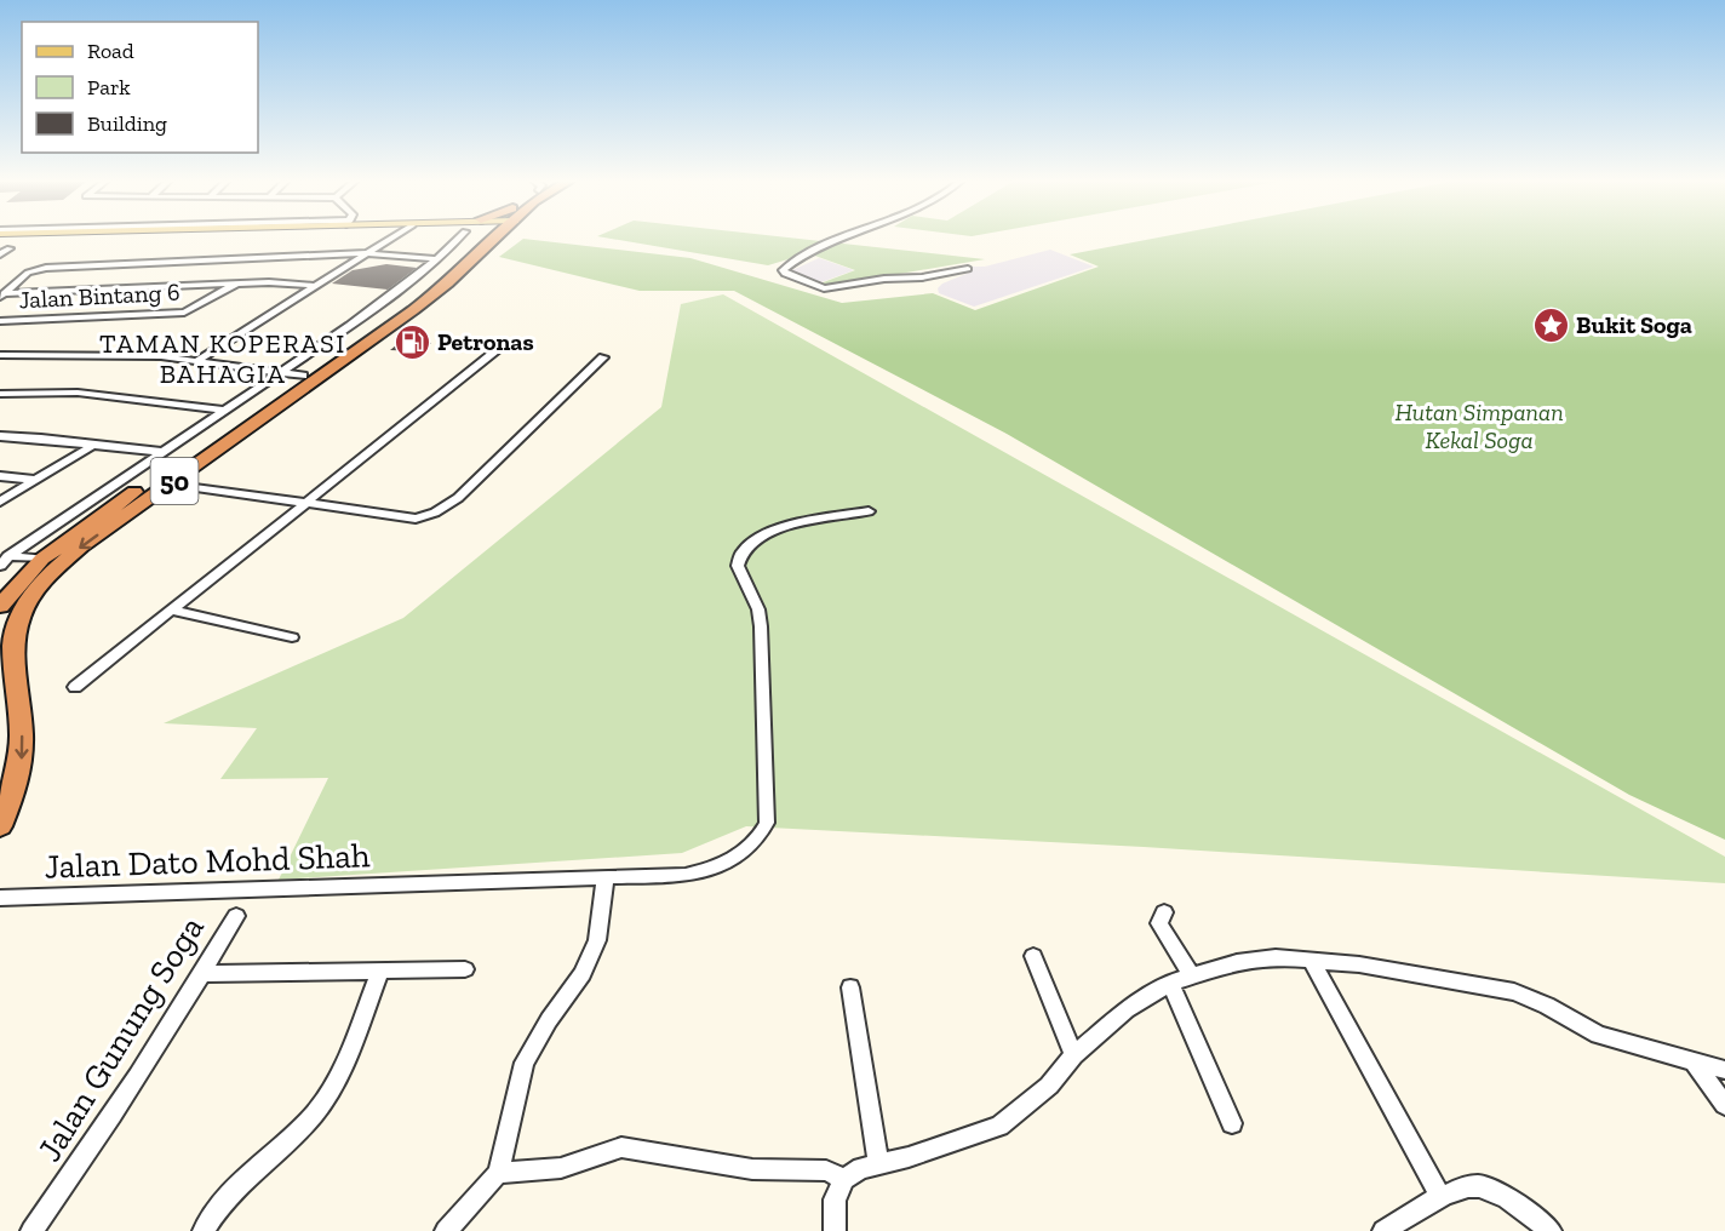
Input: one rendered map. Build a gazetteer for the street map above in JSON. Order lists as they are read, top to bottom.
{
  "streets": {
    "highway": ["50"],
    "street": ["Jalan Bintang 6", "Jalan Dato Mohd Shah", "Jalan Gunung Soga"]
  },
  "districts": ["TAMAN KOPERASI BAHAGIA"],
  "parks": ["Hutan Simpanan Kekal Soga"],
  "places": {
    "place": ["Bukit Soga"],
    "fuel station": ["Petronas"]
  },
  "legend": ["Road", "Park", "Building"]
}
